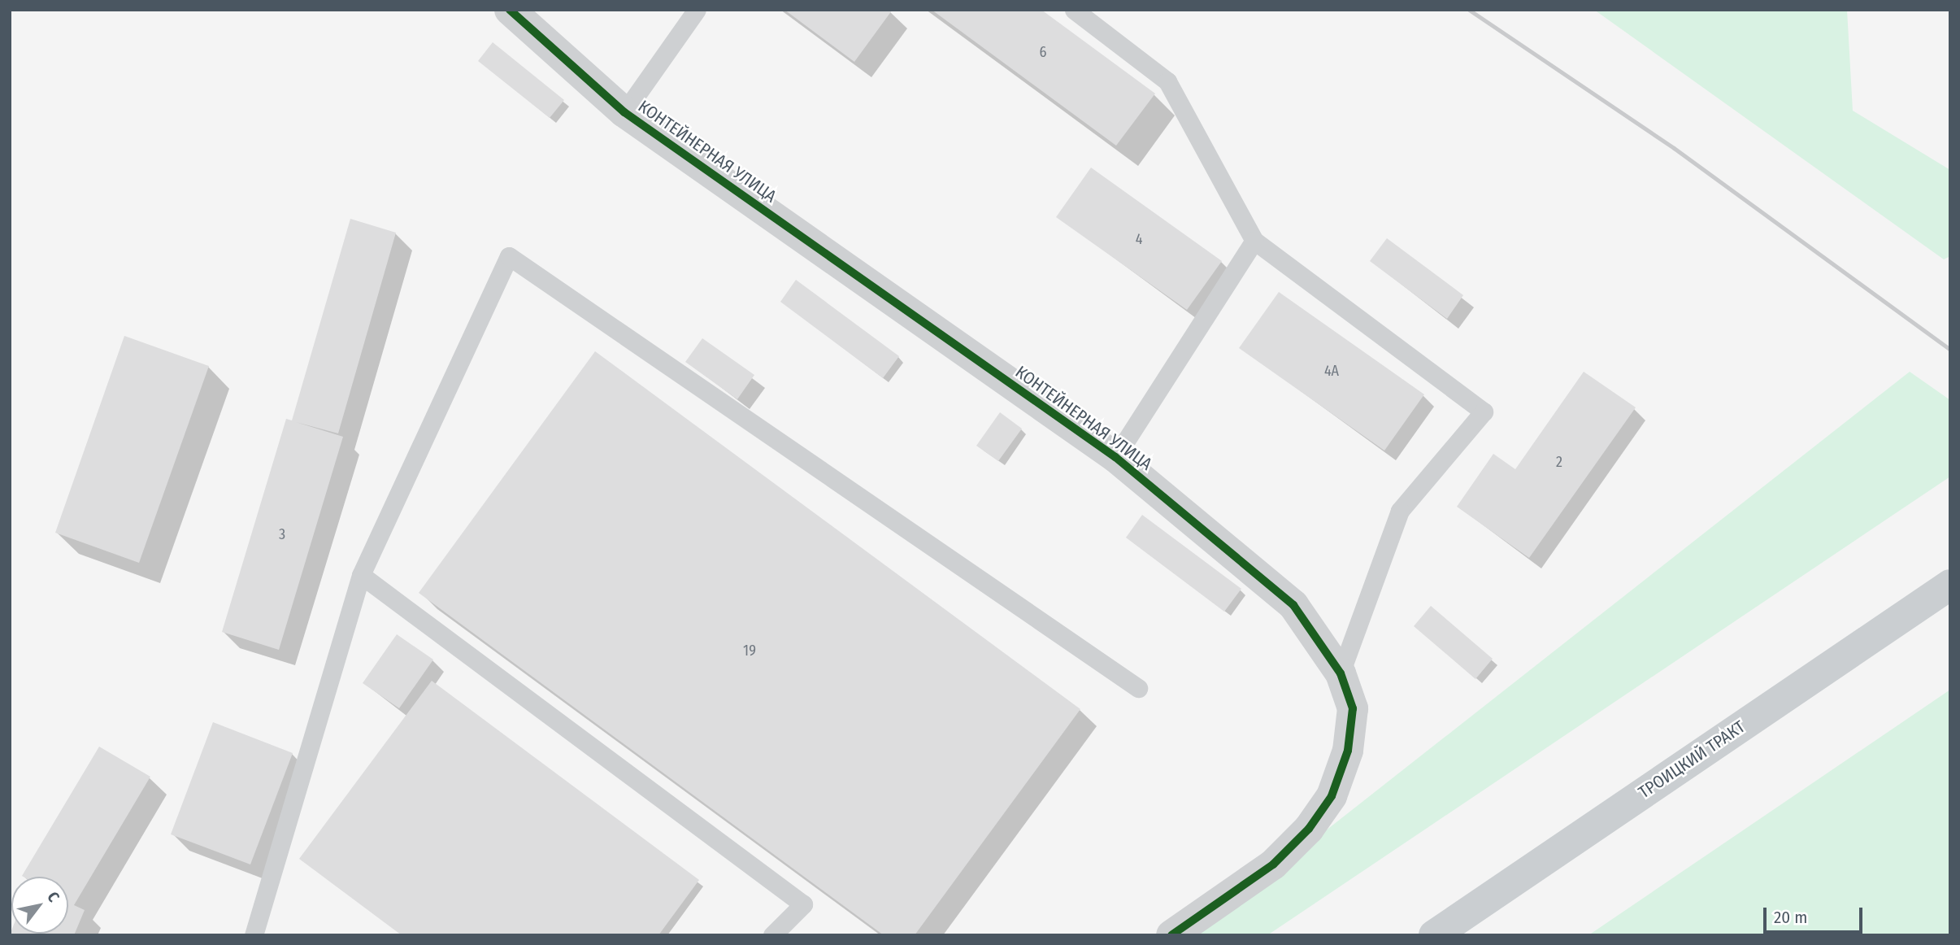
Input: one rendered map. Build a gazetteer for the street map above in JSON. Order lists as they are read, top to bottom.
{
  "streets": {
    "main road": ["ТРОИЦКИЙ ТРАКТ"],
    "street": ["КОНТЕЙНЕРНАЯ УЛИЦА"]
  },
  "house_numbers": [
    "6",
    "4",
    "4А",
    "2",
    "3",
    "19"
  ],
  "scale_bar": "20 m",
  "north": "top right"
}
